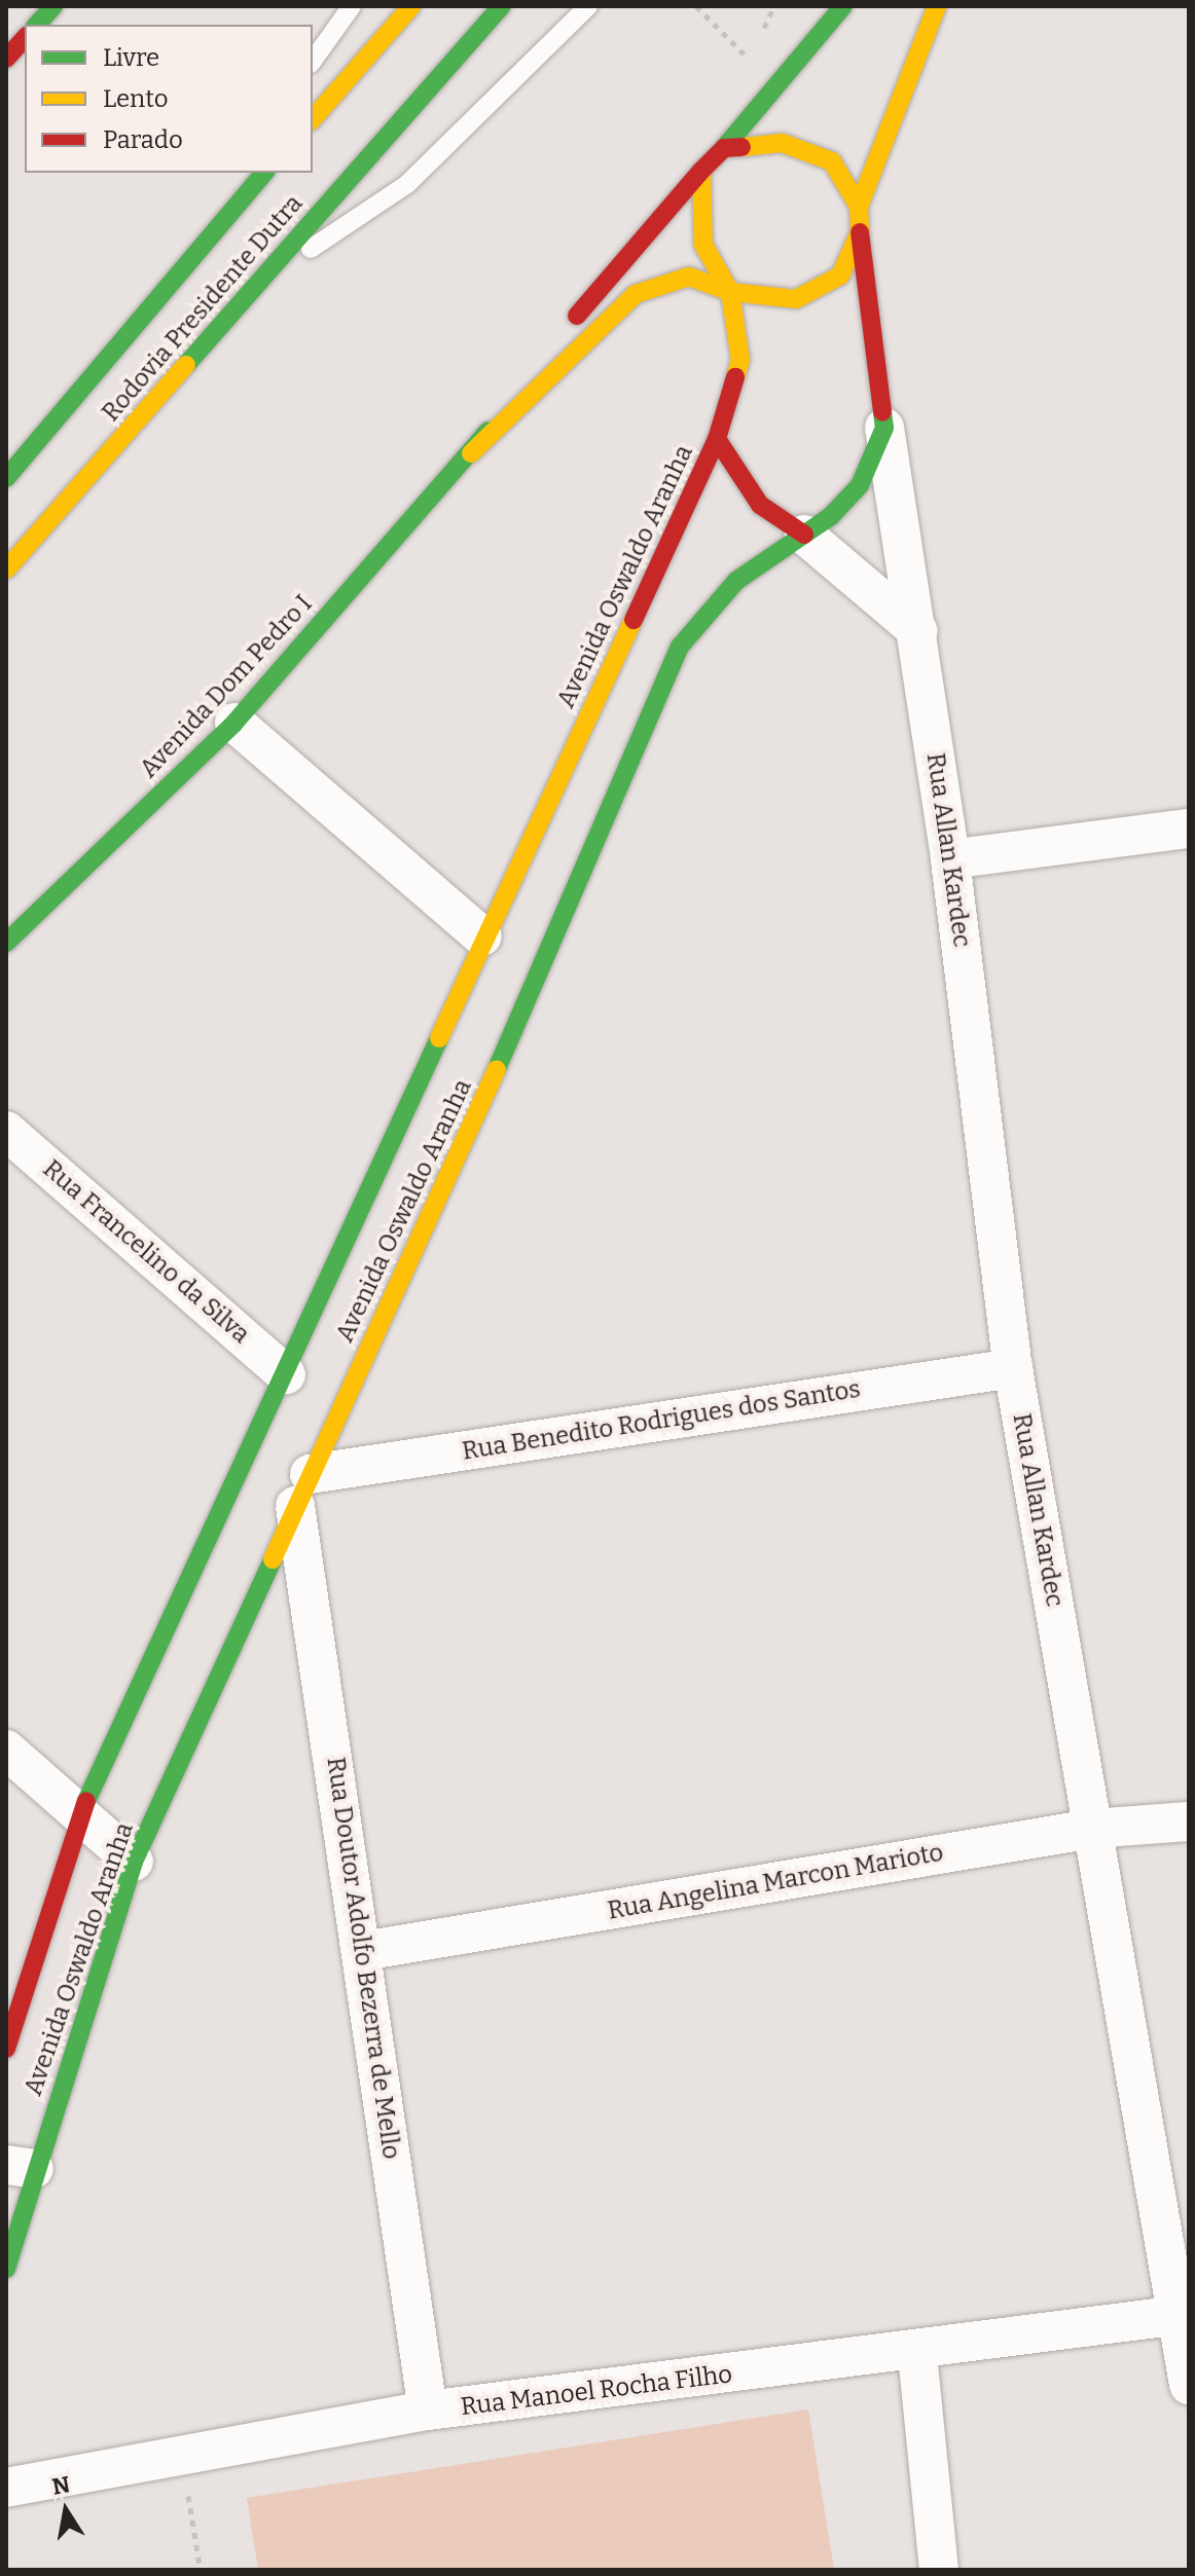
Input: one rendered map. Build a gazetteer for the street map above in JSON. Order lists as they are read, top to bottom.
{
  "streets": {
    "main road": ["Rodovia Presidente Dutra", "Avenida Oswaldo Aranha", "Avenida Dom Pedro I"],
    "street": [
      "Rua Allan Kardec",
      "Rua Francelino da Silva",
      "Rua Benedito Rodrigues dos Santos",
      "Rua Angelina Marcon Marioto",
      "Rua Doutor Adolfo Bezerra de Mello",
      "Rua Manoel Rocha Filho"
    ]
  },
  "crossings": [
    ["Avenida Oswaldo Aranha", "Avenida Dom Pedro I"],
    ["Avenida Oswaldo Aranha", "Rua Allan Kardec"],
    ["Avenida Oswaldo Aranha", "Rua Francelino da Silva"],
    ["Avenida Oswaldo Aranha", "Rua Benedito Rodrigues dos Santos"],
    ["Avenida Oswaldo Aranha", "Rua Doutor Adolfo Bezerra de Mello"],
    ["Rua Allan Kardec", "Rua Benedito Rodrigues dos Santos"],
    ["Rua Allan Kardec", "Rua Angelina Marcon Marioto"],
    ["Rua Allan Kardec", "Rua Manoel Rocha Filho"],
    ["Rua Benedito Rodrigues dos Santos", "Rua Doutor Adolfo Bezerra de Mello"],
    ["Rua Angelina Marcon Marioto", "Rua Doutor Adolfo Bezerra de Mello"],
    ["Rua Doutor Adolfo Bezerra de Mello", "Rua Manoel Rocha Filho"]
  ],
  "legend": ["Livre", "Lento", "Parado"],
  "north": "top"
}
